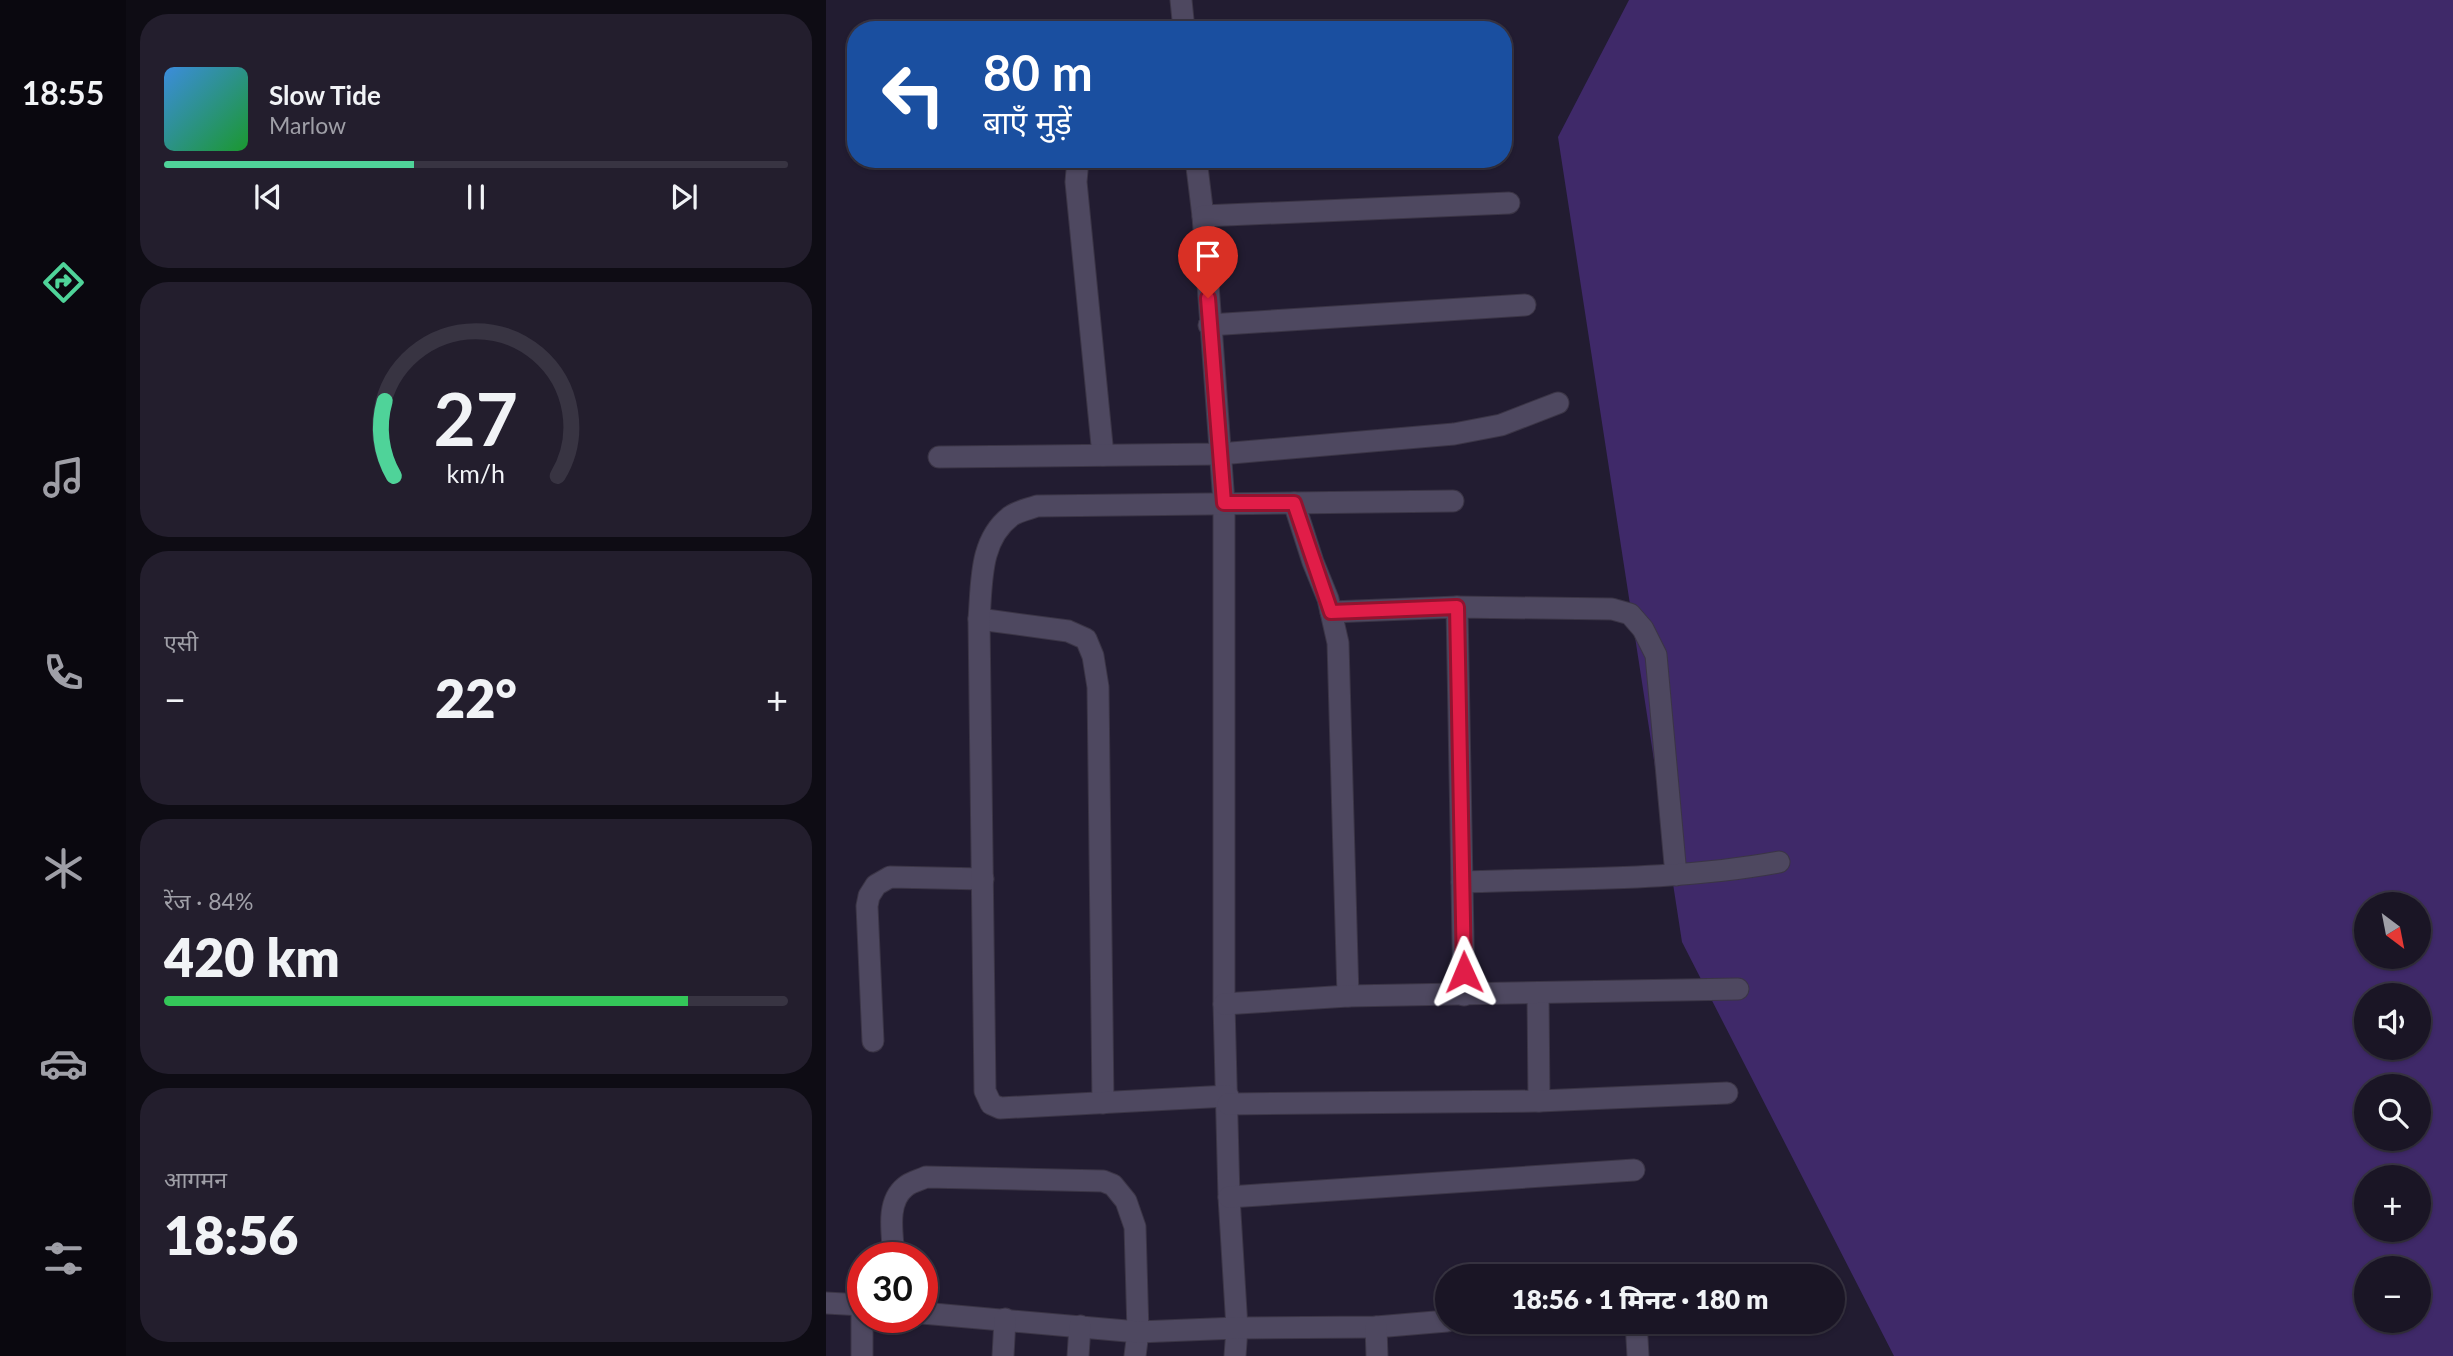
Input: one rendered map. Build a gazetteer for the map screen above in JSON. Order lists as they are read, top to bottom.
{
  "north": "bottom right",
  "page": {
    "tabs": "18:55",
    "turn": ["80 m", "बाएँ मुड़ें"],
    "song": ["Slow Tide", "Marlow"],
    "tile": [
      "एसी",
      ["रेंज · 84%", "420 km"],
      ["आगमन", "18:56"]
    ],
    "heat": ["−", "22°", "+"],
    "map_buttons": ["+", "−"],
    "limit": "30",
    "trip": "18:56 · 1 मिनट · 180 m",
    "gauge": ["27", "km/h"]
  }
}
